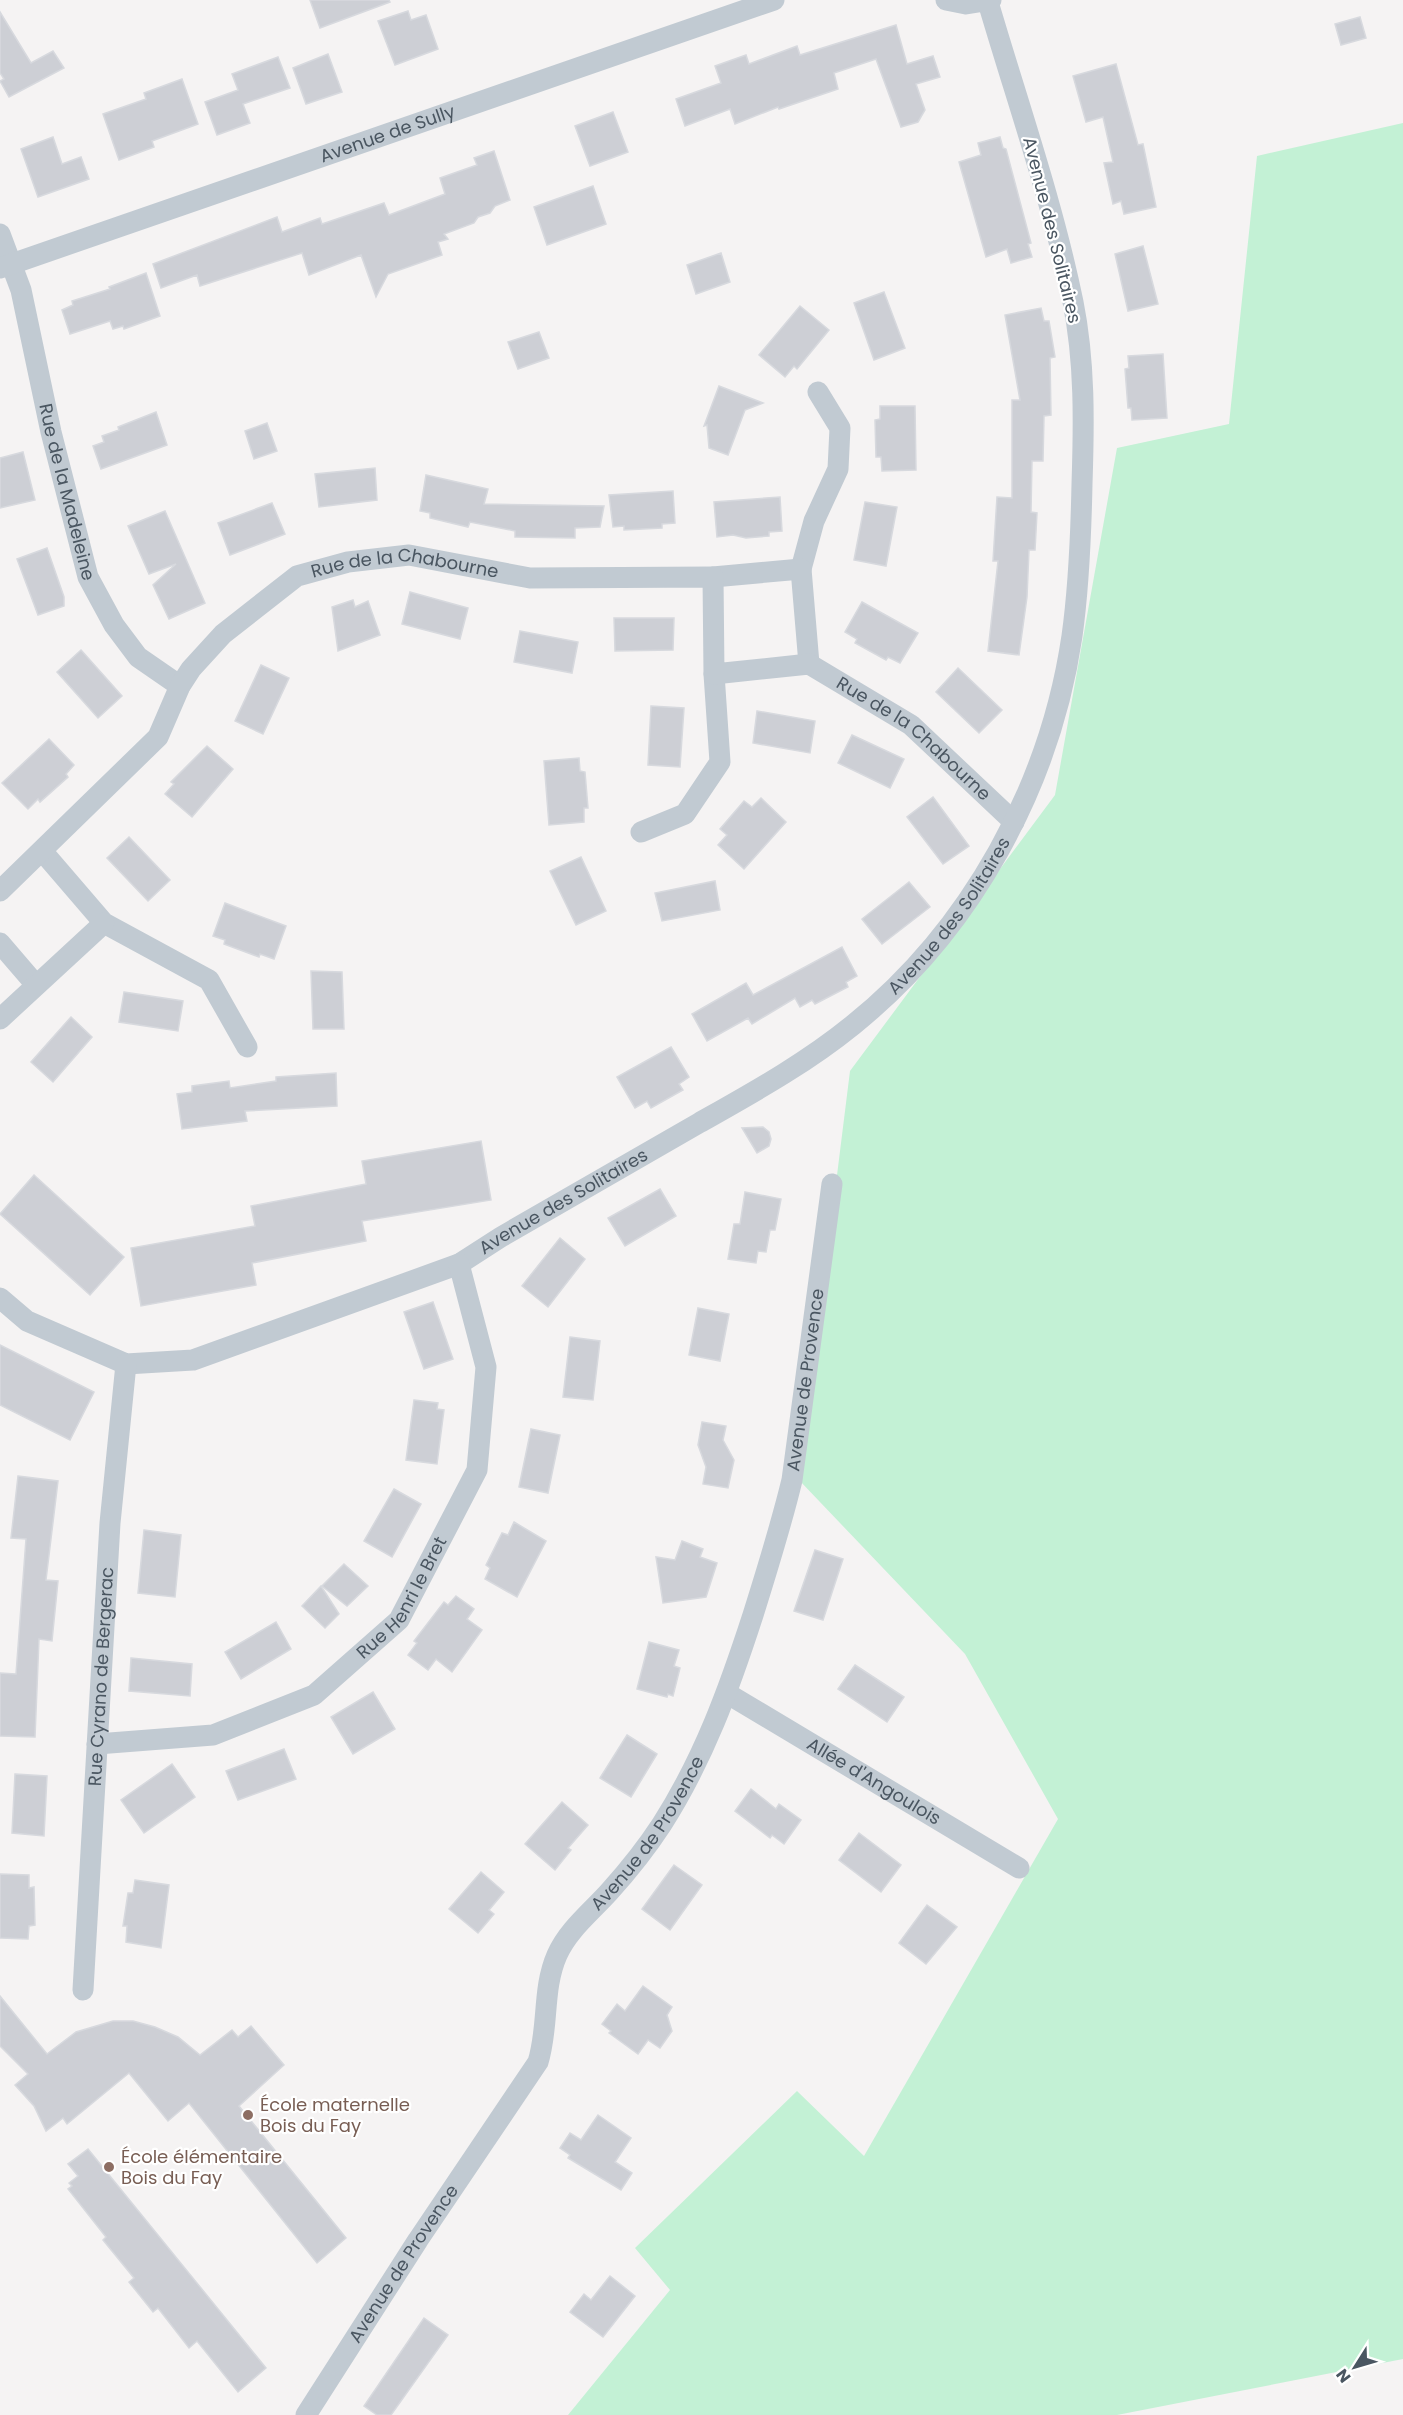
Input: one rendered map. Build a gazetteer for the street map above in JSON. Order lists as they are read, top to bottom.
{
  "streets": {
    "street": [
      "Avenue de Sully",
      "Avenue des Solitaires",
      "Rue de la Madeleine",
      "Rue de la Chabourne",
      "Avenue de Provence",
      "Rue Henri le Bret",
      "Rue Cyrano de Bergerac",
      "Allée d'Angoulois"
    ]
  },
  "crossings": [
    ["Avenue de Sully", "Rue de la Madeleine"],
    ["Avenue des Solitaires", "Rue de la Chabourne"],
    ["Avenue des Solitaires", "Rue Henri le Bret"],
    ["Avenue des Solitaires", "Rue Cyrano de Bergerac"],
    ["Rue de la Madeleine", "Rue de la Chabourne"],
    ["Avenue de Provence", "Allée d'Angoulois"],
    ["Rue Henri le Bret", "Rue Cyrano de Bergerac"]
  ],
  "places": ["École maternelle Bois du Fay", "École élémentaire Bois du Fay"],
  "north": "bottom left"
}
